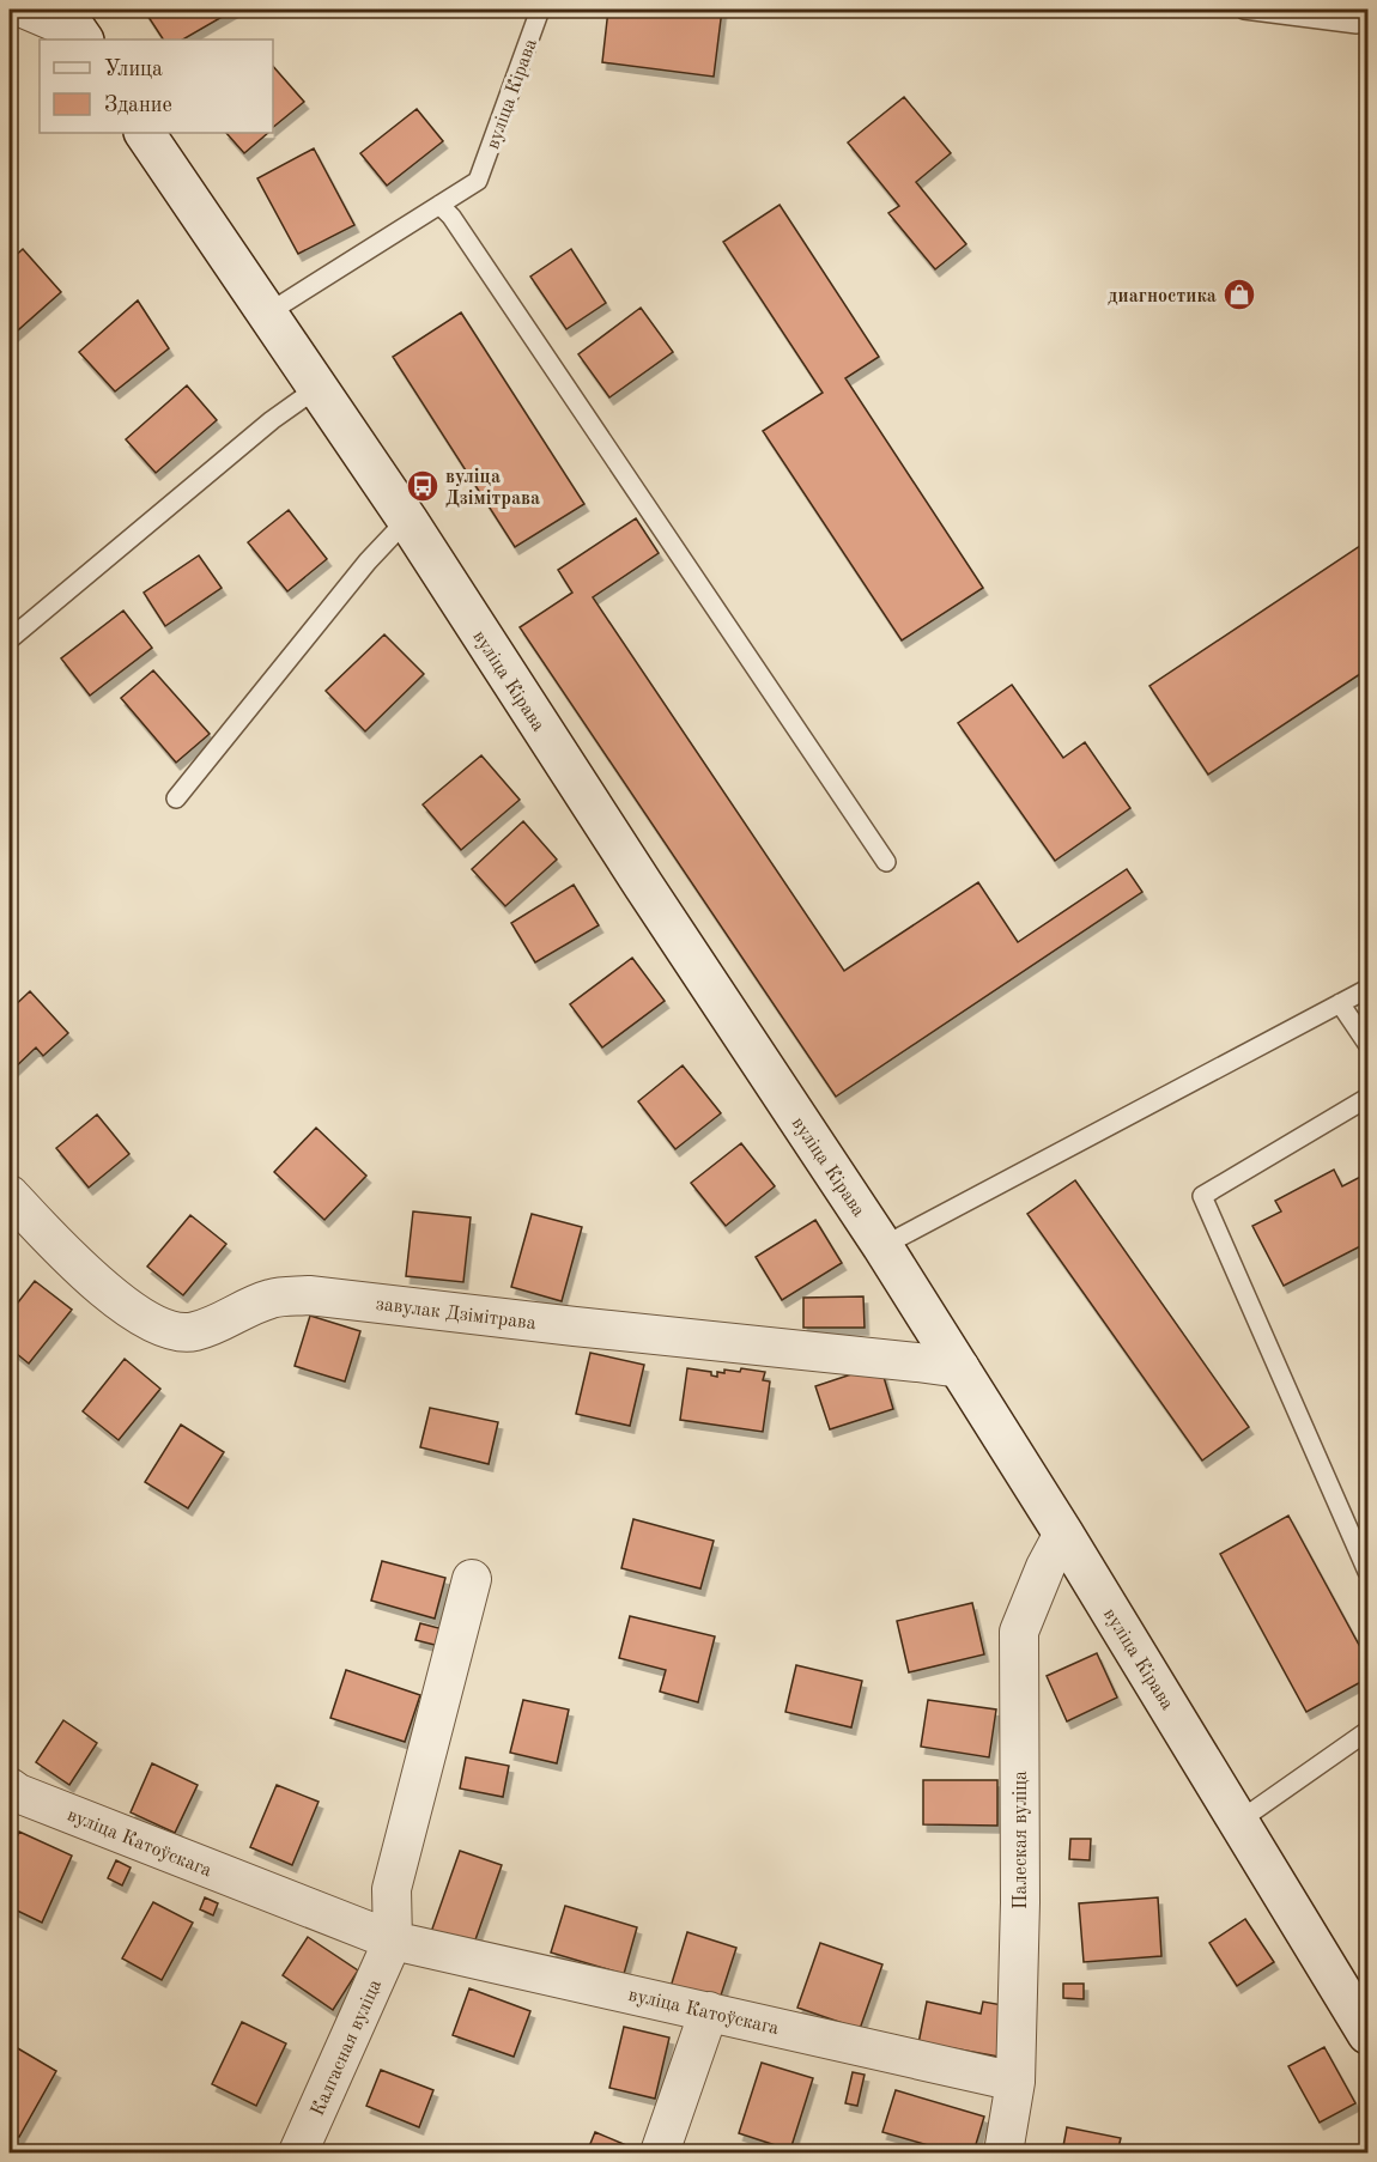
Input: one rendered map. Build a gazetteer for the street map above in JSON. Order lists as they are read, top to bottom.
{
  "streets": {
    "main road": ["вуліца Кірава"],
    "street": [
      "завулак Дзімітрава",
      "Палеская вуліца",
      "вуліца Катоўскага",
      "Калгасная вуліца"
    ]
  },
  "crossings": [
    ["вуліца Кірава", "завулак Дзімітрава"],
    ["вуліца Кірава", "Палеская вуліца"],
    ["Палеская вуліца", "вуліца Катоўскага"],
    ["вуліца Катоўскага", "Калгасная вуліца"]
  ],
  "places": {
    "shop": ["диагностика"],
    "bus stop": ["вуліца Дзімітрава"]
  },
  "legend": ["Улица", "Здание"]
}
